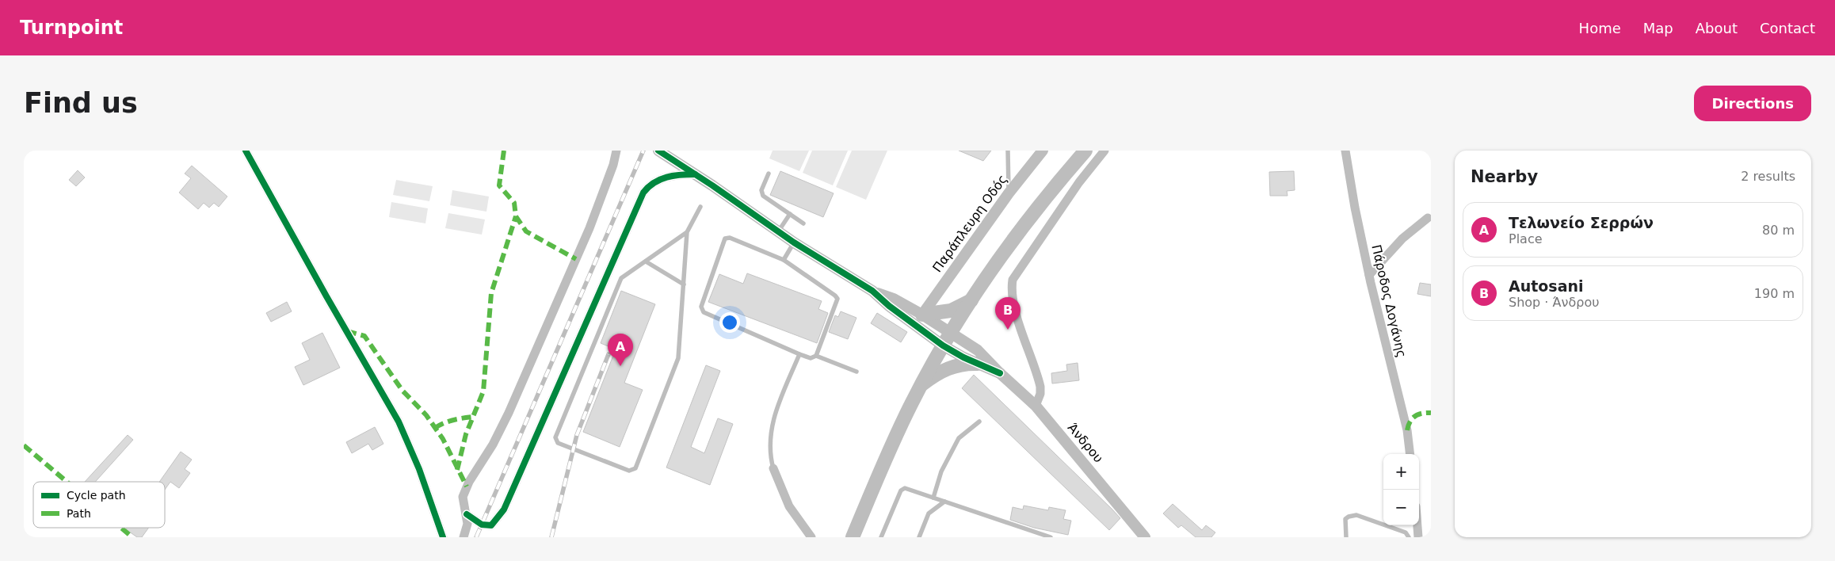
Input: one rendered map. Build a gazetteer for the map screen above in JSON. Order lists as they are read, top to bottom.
{
  "streets": {
    "street": ["Παράπλευρη Οδός", "Πάροδος Δογάνης", "Άνδρου"]
  },
  "crossings": [
    ["Παράπλευρη Οδός", "Άνδρου"]
  ],
  "legend": ["Cycle path", "Path"],
  "page": {
    "header": "Turnpoint",
    "nav": [
      "Home",
      "Map",
      "About",
      "Contact"
    ],
    "buttons": "Directions",
    "title": "Find us",
    "heading": ["Nearby", "2 results"],
    "list": [
      {
        "mark": "A",
        "name": "Τελωνείο Σερρών",
        "note": "Place",
        "value": "80 m"
      },
      {
        "mark": "B",
        "name": "Autosani",
        "note": "Shop · Άνδρου",
        "value": "190 m"
      }
    ],
    "pins": ["B", "A"],
    "map_buttons": ["+", "−"]
  }
}
